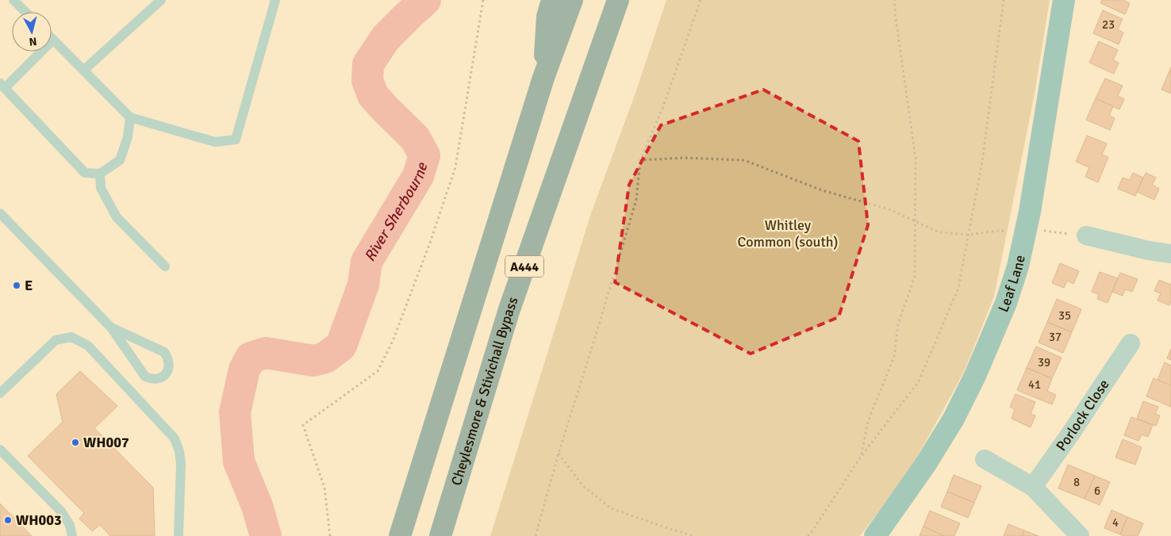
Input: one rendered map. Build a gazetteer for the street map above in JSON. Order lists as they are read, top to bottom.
{
  "streets": {
    "highway": ["A444", "Cheylesmore & Stivichall Bypass"],
    "street": ["Leaf Lane", "Porlock Close"]
  },
  "water": ["River Sherbourne"],
  "parks": ["Whitley Common (south)"],
  "places": ["E", "WH007", "WH003"],
  "house_numbers": [
    "23",
    "35",
    "37",
    "39",
    "41",
    "8",
    "6",
    "4"
  ],
  "north": "bottom"
}
